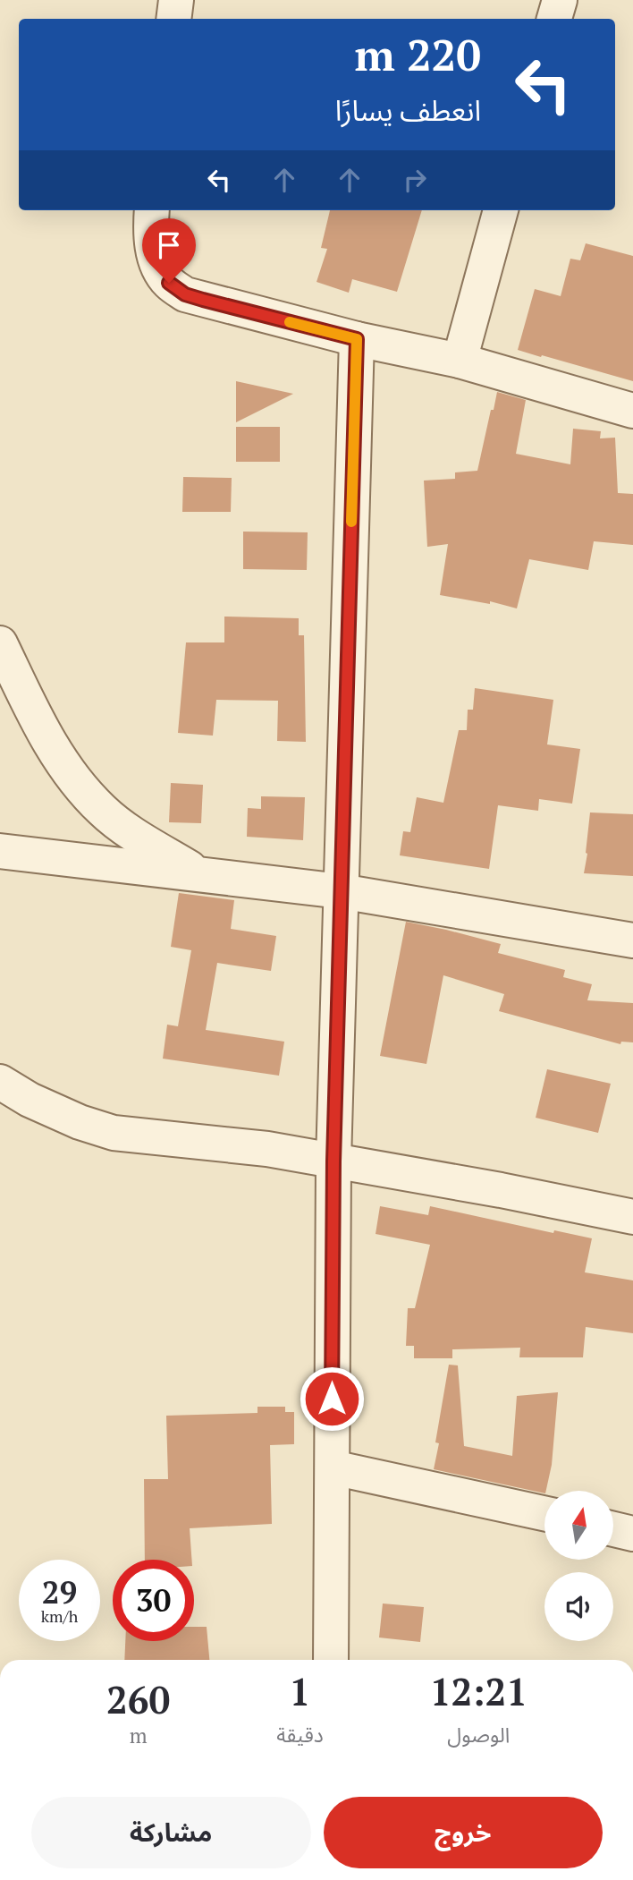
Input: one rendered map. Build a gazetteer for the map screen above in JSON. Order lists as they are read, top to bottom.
{
  "north": "top",
  "page": {
    "turn": ["220 m", "انعطف يسارًا"],
    "speed": "29 km/h",
    "limit": "30",
    "eta": [
      "12:21",
      "الوصول",
      "1",
      "دقيقة",
      "260",
      "m"
    ],
    "buttons": ["خروج", "مشاركة"]
  }
}
